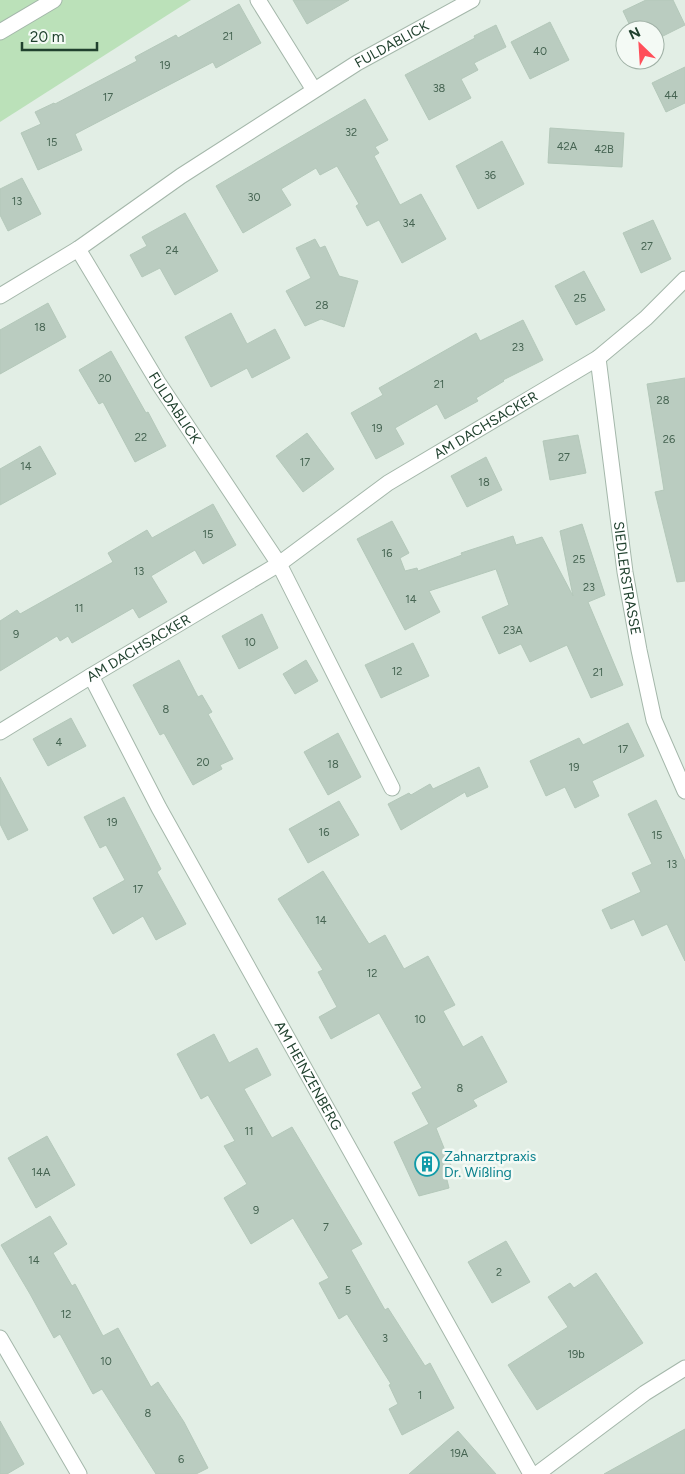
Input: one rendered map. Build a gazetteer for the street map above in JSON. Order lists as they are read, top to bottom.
{
  "streets": {
    "street": [
      "FULDABLICK",
      "AM DACHSACKER",
      "SIEDLERSTRASSE",
      "AM HEINZENBERG"
    ]
  },
  "crossings": [
    ["FULDABLICK", "AM DACHSACKER"],
    ["AM DACHSACKER", "SIEDLERSTRASSE"],
    ["AM DACHSACKER", "AM HEINZENBERG"]
  ],
  "places": {
    "building": ["Zahnarztpraxis Dr. Wißling"]
  },
  "house_numbers": [
    "21",
    "40",
    "19",
    "38",
    "44",
    "17",
    "32",
    "15",
    "42A",
    "42B",
    "36",
    "30",
    "13",
    "34",
    "27",
    "24",
    "25",
    "28",
    "18",
    "23",
    "20",
    "21",
    "28",
    "19",
    "22",
    "26",
    "27",
    "17",
    "14",
    "18",
    "15",
    "16",
    "25",
    "13",
    "23",
    "14",
    "11",
    "23A",
    "9",
    "10",
    "12",
    "21",
    "8",
    "4",
    "17",
    "20",
    "18",
    "19",
    "19",
    "16",
    "15",
    "13",
    "17",
    "14",
    "12",
    "10",
    "8",
    "11",
    "14A",
    "9",
    "7",
    "14",
    "2",
    "5",
    "12",
    "3",
    "19b",
    "10",
    "1",
    "8",
    "19A",
    "6"
  ],
  "scale_bar": "20 m",
  "north": "top left"
}
